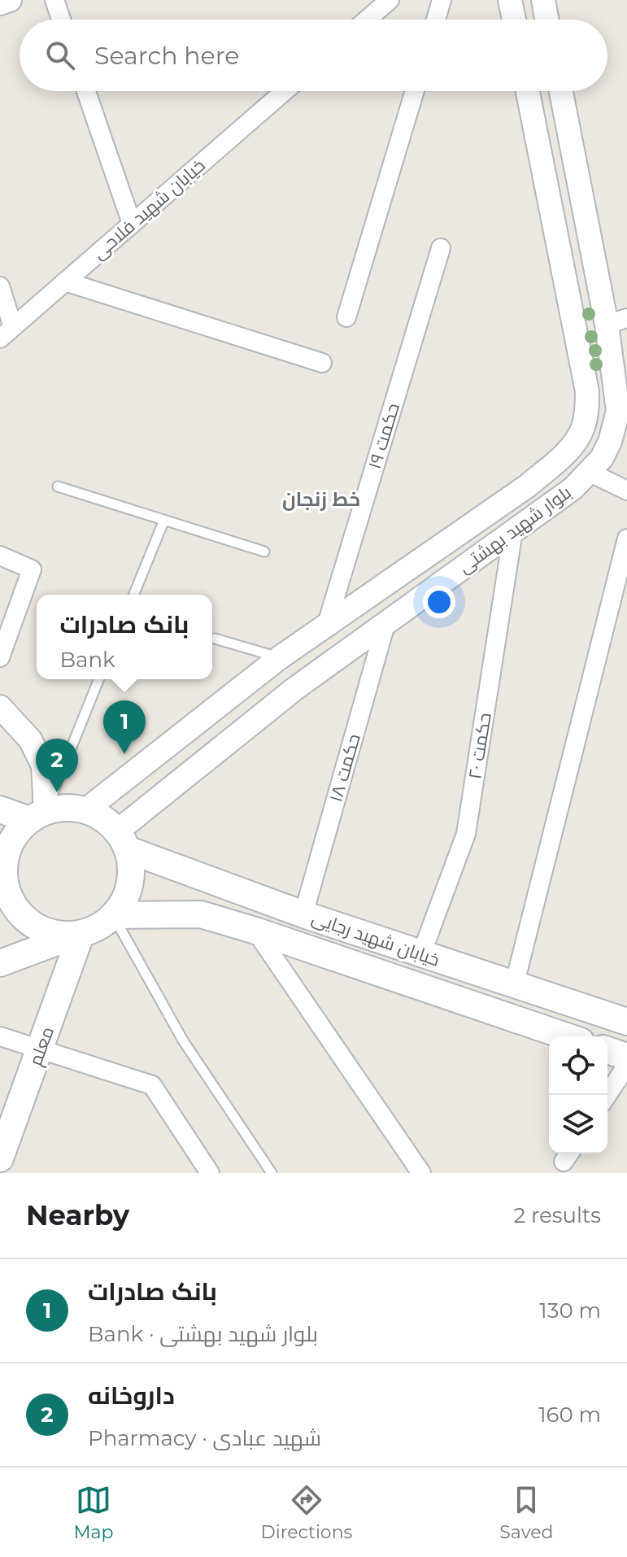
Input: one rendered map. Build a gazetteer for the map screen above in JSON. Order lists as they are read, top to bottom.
{
  "streets": {
    "main road": ["خیابان شهید رجایی", "معلم"],
    "street": [
      "خیابان شهید فلاحی",
      "حکمت ۱۹",
      "بلوار شهید بهشتی",
      "حکمت ۲۰",
      "حکمت ۱۸"
    ]
  },
  "crossings": [
    ["حکمت ۱۹", "بلوار شهید بهشتی"],
    ["بلوار شهید بهشتی", "حکمت ۲۰"],
    ["بلوار شهید بهشتی", "حکمت ۱۸"],
    ["بلوار شهید بهشتی", "خیابان شهید رجایی"],
    ["بلوار شهید بهشتی", "معلم"],
    ["حکمت ۲۰", "خیابان شهید رجایی"],
    ["حکمت ۱۸", "خیابان شهید رجایی"],
    ["خیابان شهید رجایی", "معلم"]
  ],
  "districts": ["خط زنجان"],
  "page": {
    "search": "Search here",
    "popup": ["بانک صادرات", "Bank"],
    "pins": ["1", "2"],
    "heading": ["Nearby", "2 results"],
    "list": [
      {
        "mark": "1",
        "name": "بانک صادرات",
        "note": "Bank · بلوار شهید بهشتی",
        "value": "130 m"
      },
      {
        "mark": "2",
        "name": "داروخانه",
        "note": "Pharmacy · شهید عبادی",
        "value": "160 m"
      }
    ],
    "nav": ["Map", "Directions", "Saved"]
  }
}
